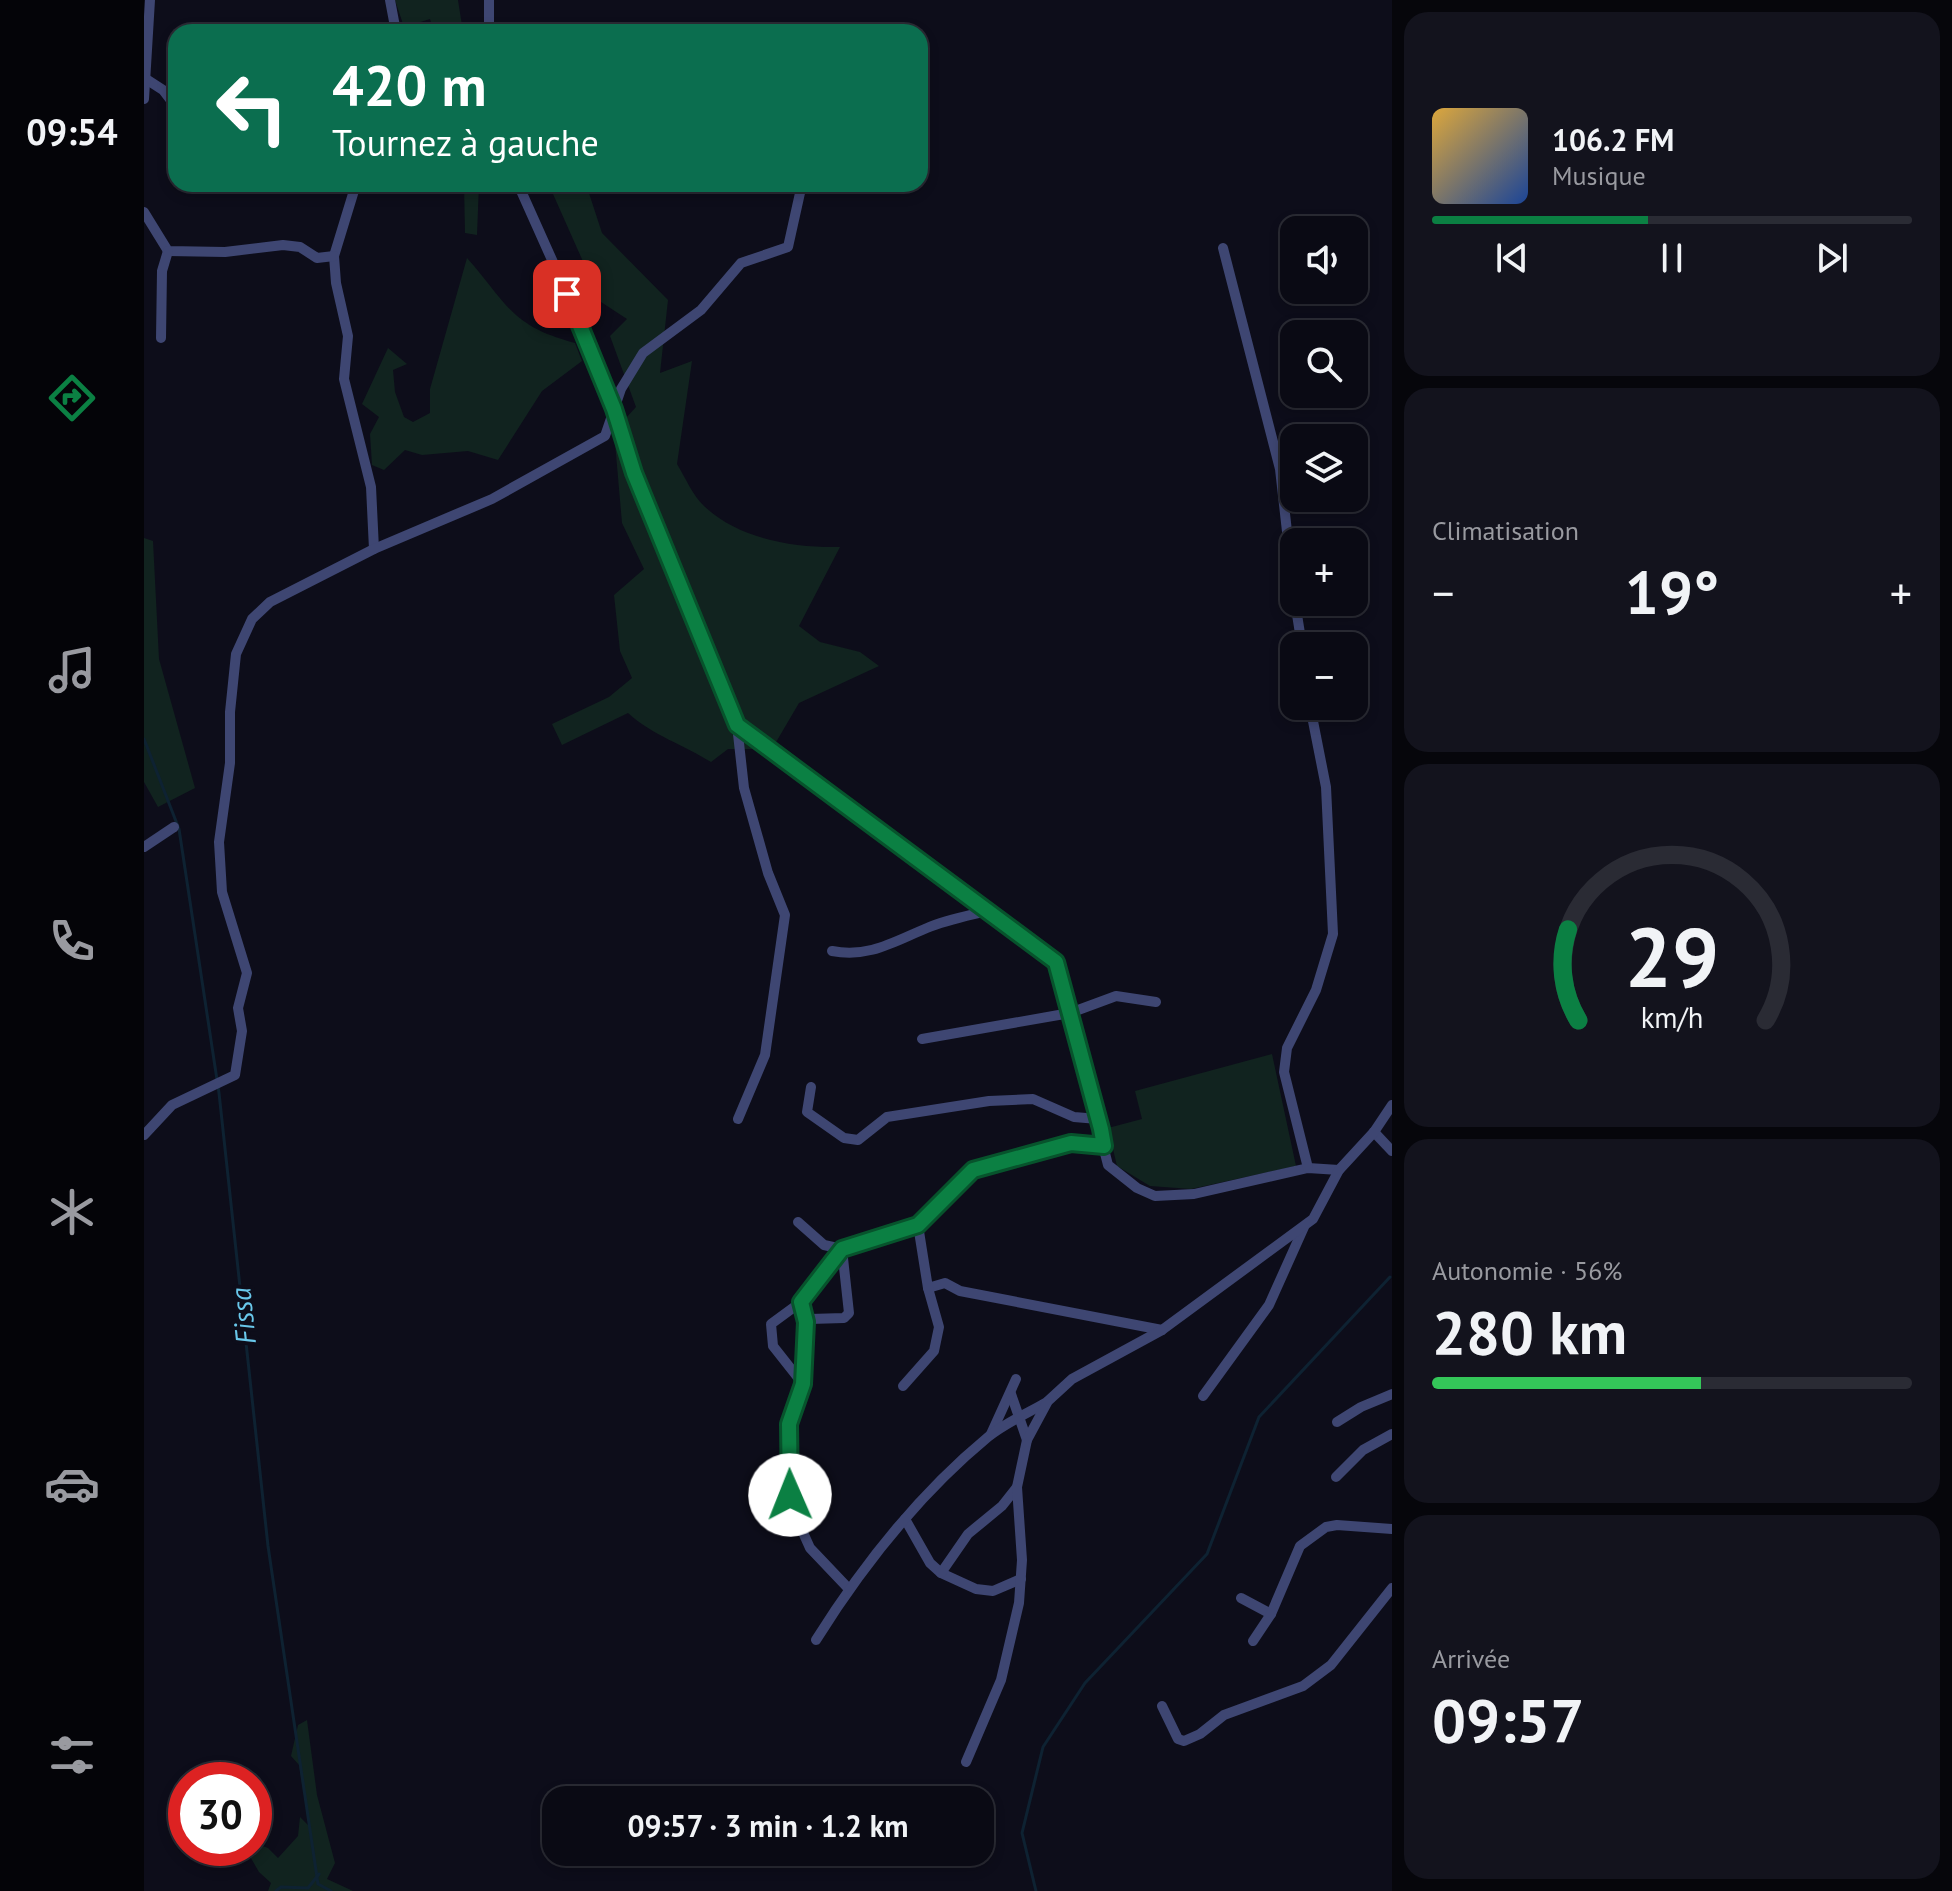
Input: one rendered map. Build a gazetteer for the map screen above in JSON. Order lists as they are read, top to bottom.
{
  "water": ["Fissa"],
  "page": {
    "tabs": "09:54",
    "turn": ["420 m", "Tournez à gauche"],
    "song": ["106.2 FM", "Musique"],
    "map_buttons": ["+", "−"],
    "tile": [
      "Climatisation",
      ["Autonomie · 56%", "280 km"],
      ["Arrivée", "09:57"]
    ],
    "heat": ["−", "19°", "+"],
    "limit": "30",
    "trip": "09:57 · 3 min · 1.2 km",
    "gauge": ["29", "km/h"]
  }
}
